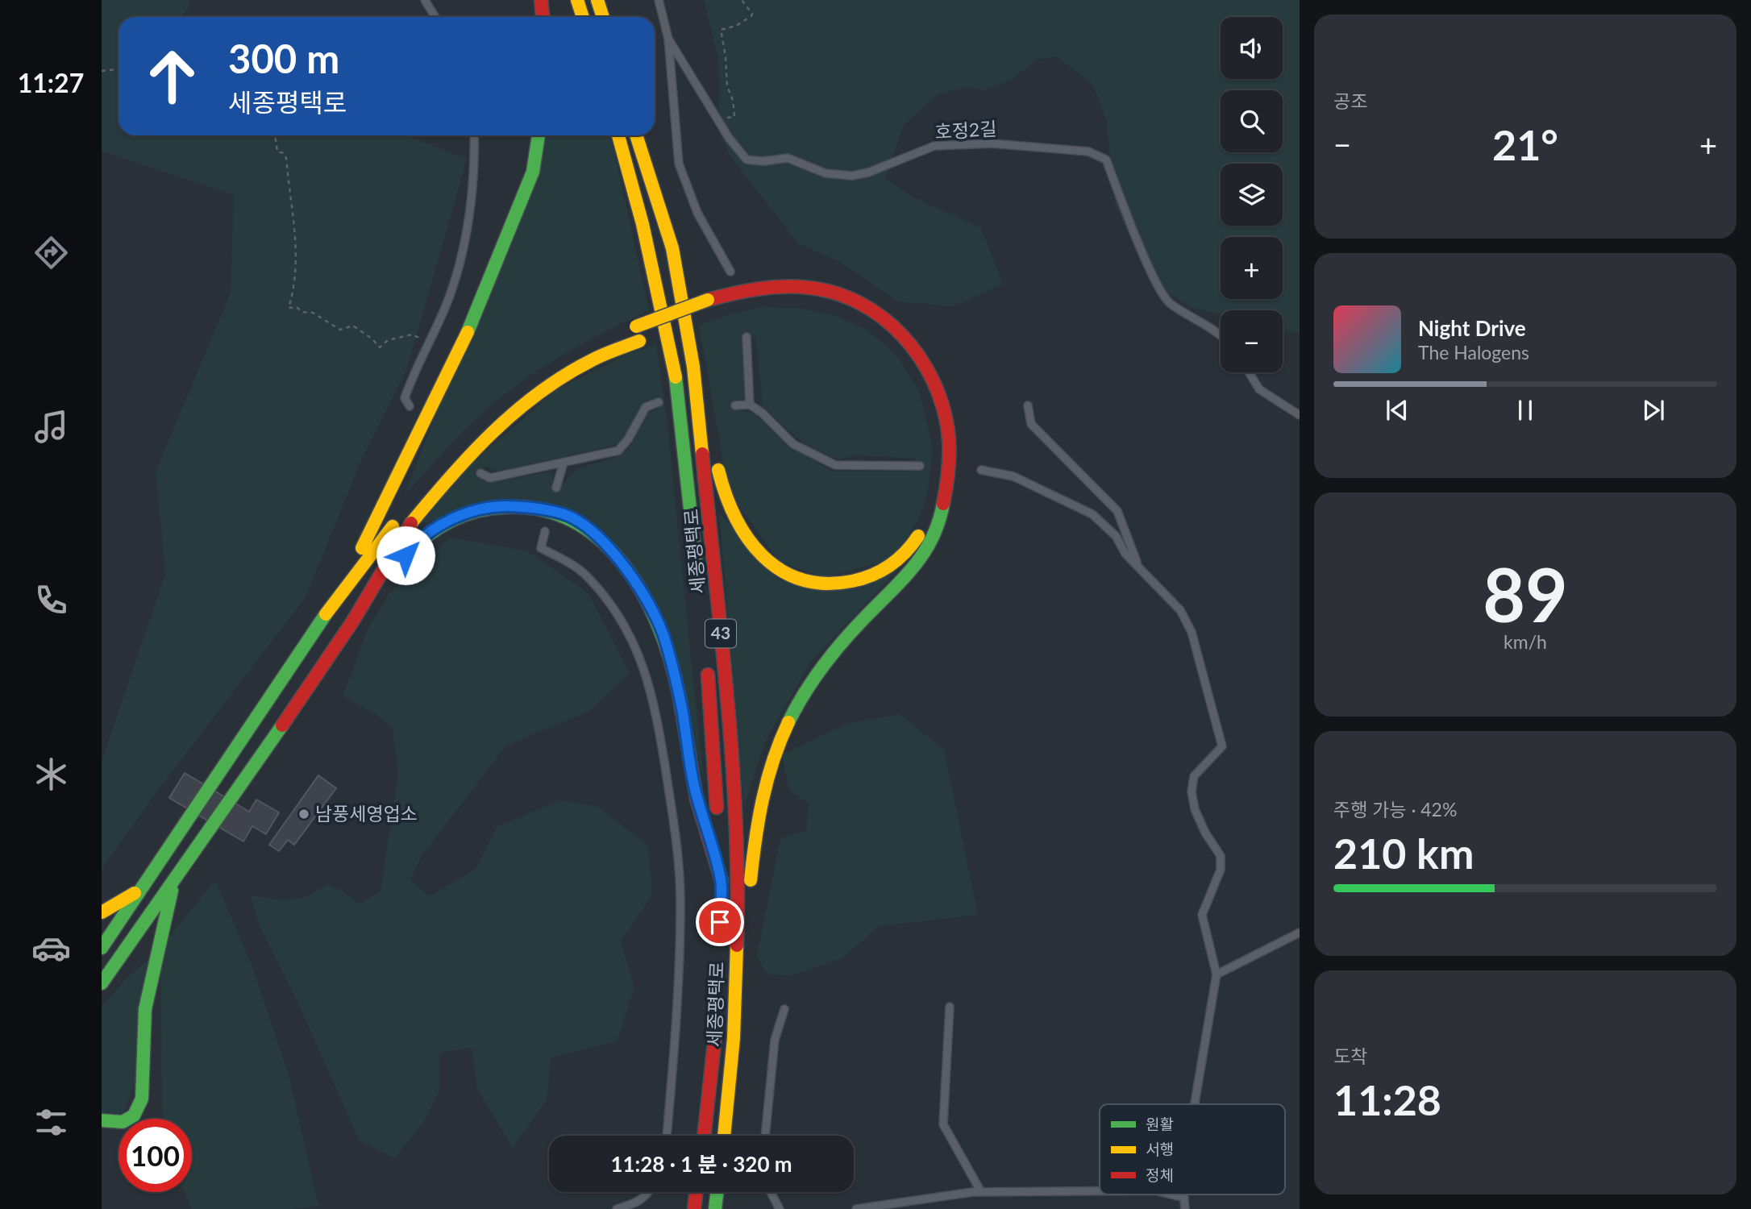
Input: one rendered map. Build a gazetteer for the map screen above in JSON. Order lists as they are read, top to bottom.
{
  "streets": {
    "highway": ["세종평택로", "43"],
    "lane": ["호정2길"]
  },
  "places": ["남풍세영업소"],
  "legend": ["원활", "서행", "정체"],
  "page": {
    "tabs": "11:27",
    "tile": [
      "공조",
      ["89", "km/h"],
      ["주행 가능 · 42%", "210 km"],
      ["도착", "11:28"]
    ],
    "map_buttons": ["+", "−"],
    "turn": ["300 m", "세종평택로"],
    "heat": ["−", "21°", "+"],
    "song": ["Night Drive", "The Halogens"],
    "limit": "100",
    "trip": "11:28 · 1 분 · 320 m"
  }
}
